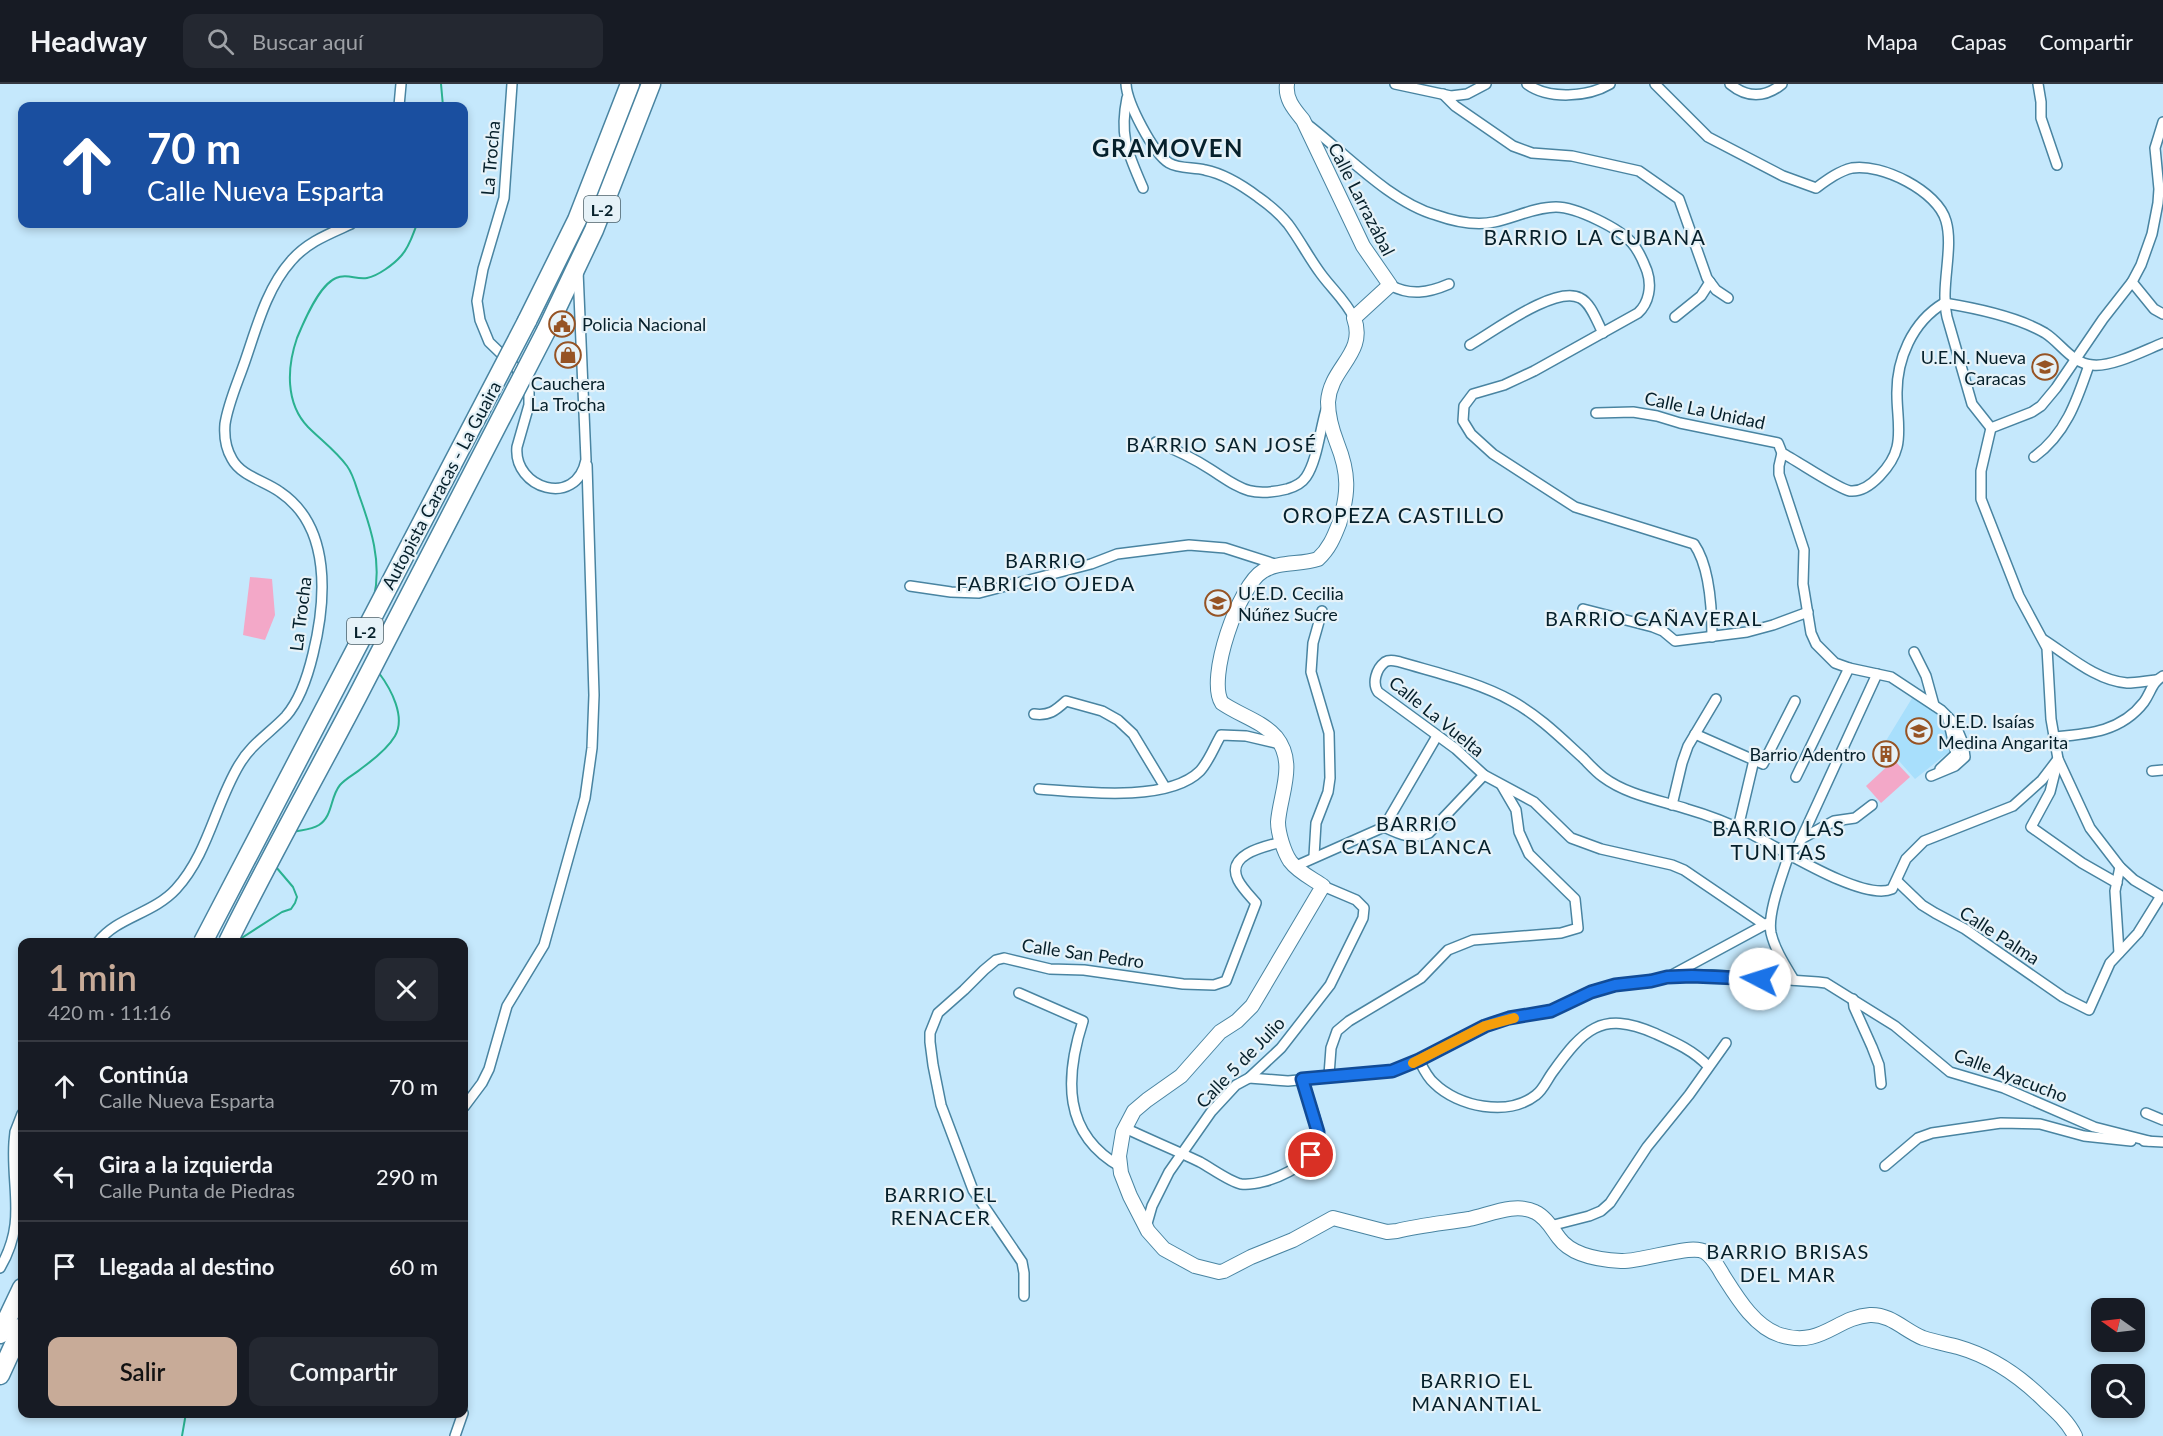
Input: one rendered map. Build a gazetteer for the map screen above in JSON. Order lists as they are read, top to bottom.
{
  "streets": {
    "highway": ["L-2", "Autopista Caracas - La Guaira"],
    "street": [
      "La Trocha",
      "Calle Larrazábal",
      "Calle La Unidad",
      "Calle La Vuelta",
      "Calle Palma",
      "Calle San Pedro",
      "Calle 5 de Julio",
      "Calle Ayacucho"
    ]
  },
  "crossings": [
    ["La Trocha", "Autopista Caracas - La Guaira"]
  ],
  "districts": [
    "GRAMOVEN",
    "BARRIO LA CUBANA",
    "BARRIO SAN JOSÉ",
    "OROPEZA CASTILLO",
    "BARRIO FABRICIO OJEDA",
    "BARRIO CAÑAVERAL",
    "BARRIO CASA BLANCA",
    "BARRIO LAS TUNITAS",
    "BARRIO EL RENACER",
    "BARRIO BRISAS DEL MAR",
    "BARRIO EL MANANTIAL"
  ],
  "places": {
    "public building": ["Policia Nacional"],
    "shop": ["Cauchera La Trocha"],
    "school or university": ["U.E.N. Nueva Caracas", "U.E.D. Cecilia Núñez Sucre", "U.E.D. Isaías Medina Angarita"],
    "building": ["Barrio Adentro"]
  },
  "north": "left",
  "page": {
    "header": "Headway",
    "search": "Buscar aquí",
    "nav": ["Mapa", "Capas", "Compartir"],
    "turn": ["70 m", "Calle Nueva Esparta"],
    "heading": ["1 min", "420 m · 11:16"],
    "list": [
      {
        "name": "Continúa",
        "note": "Calle Nueva Esparta",
        "value": "70 m"
      },
      {
        "name": "Gira a la izquierda",
        "note": "Calle Punta de Piedras",
        "value": "290 m"
      },
      {
        "name": "Llegada al destino",
        "value": "60 m"
      }
    ],
    "buttons": ["Salir", "Compartir"]
  }
}
